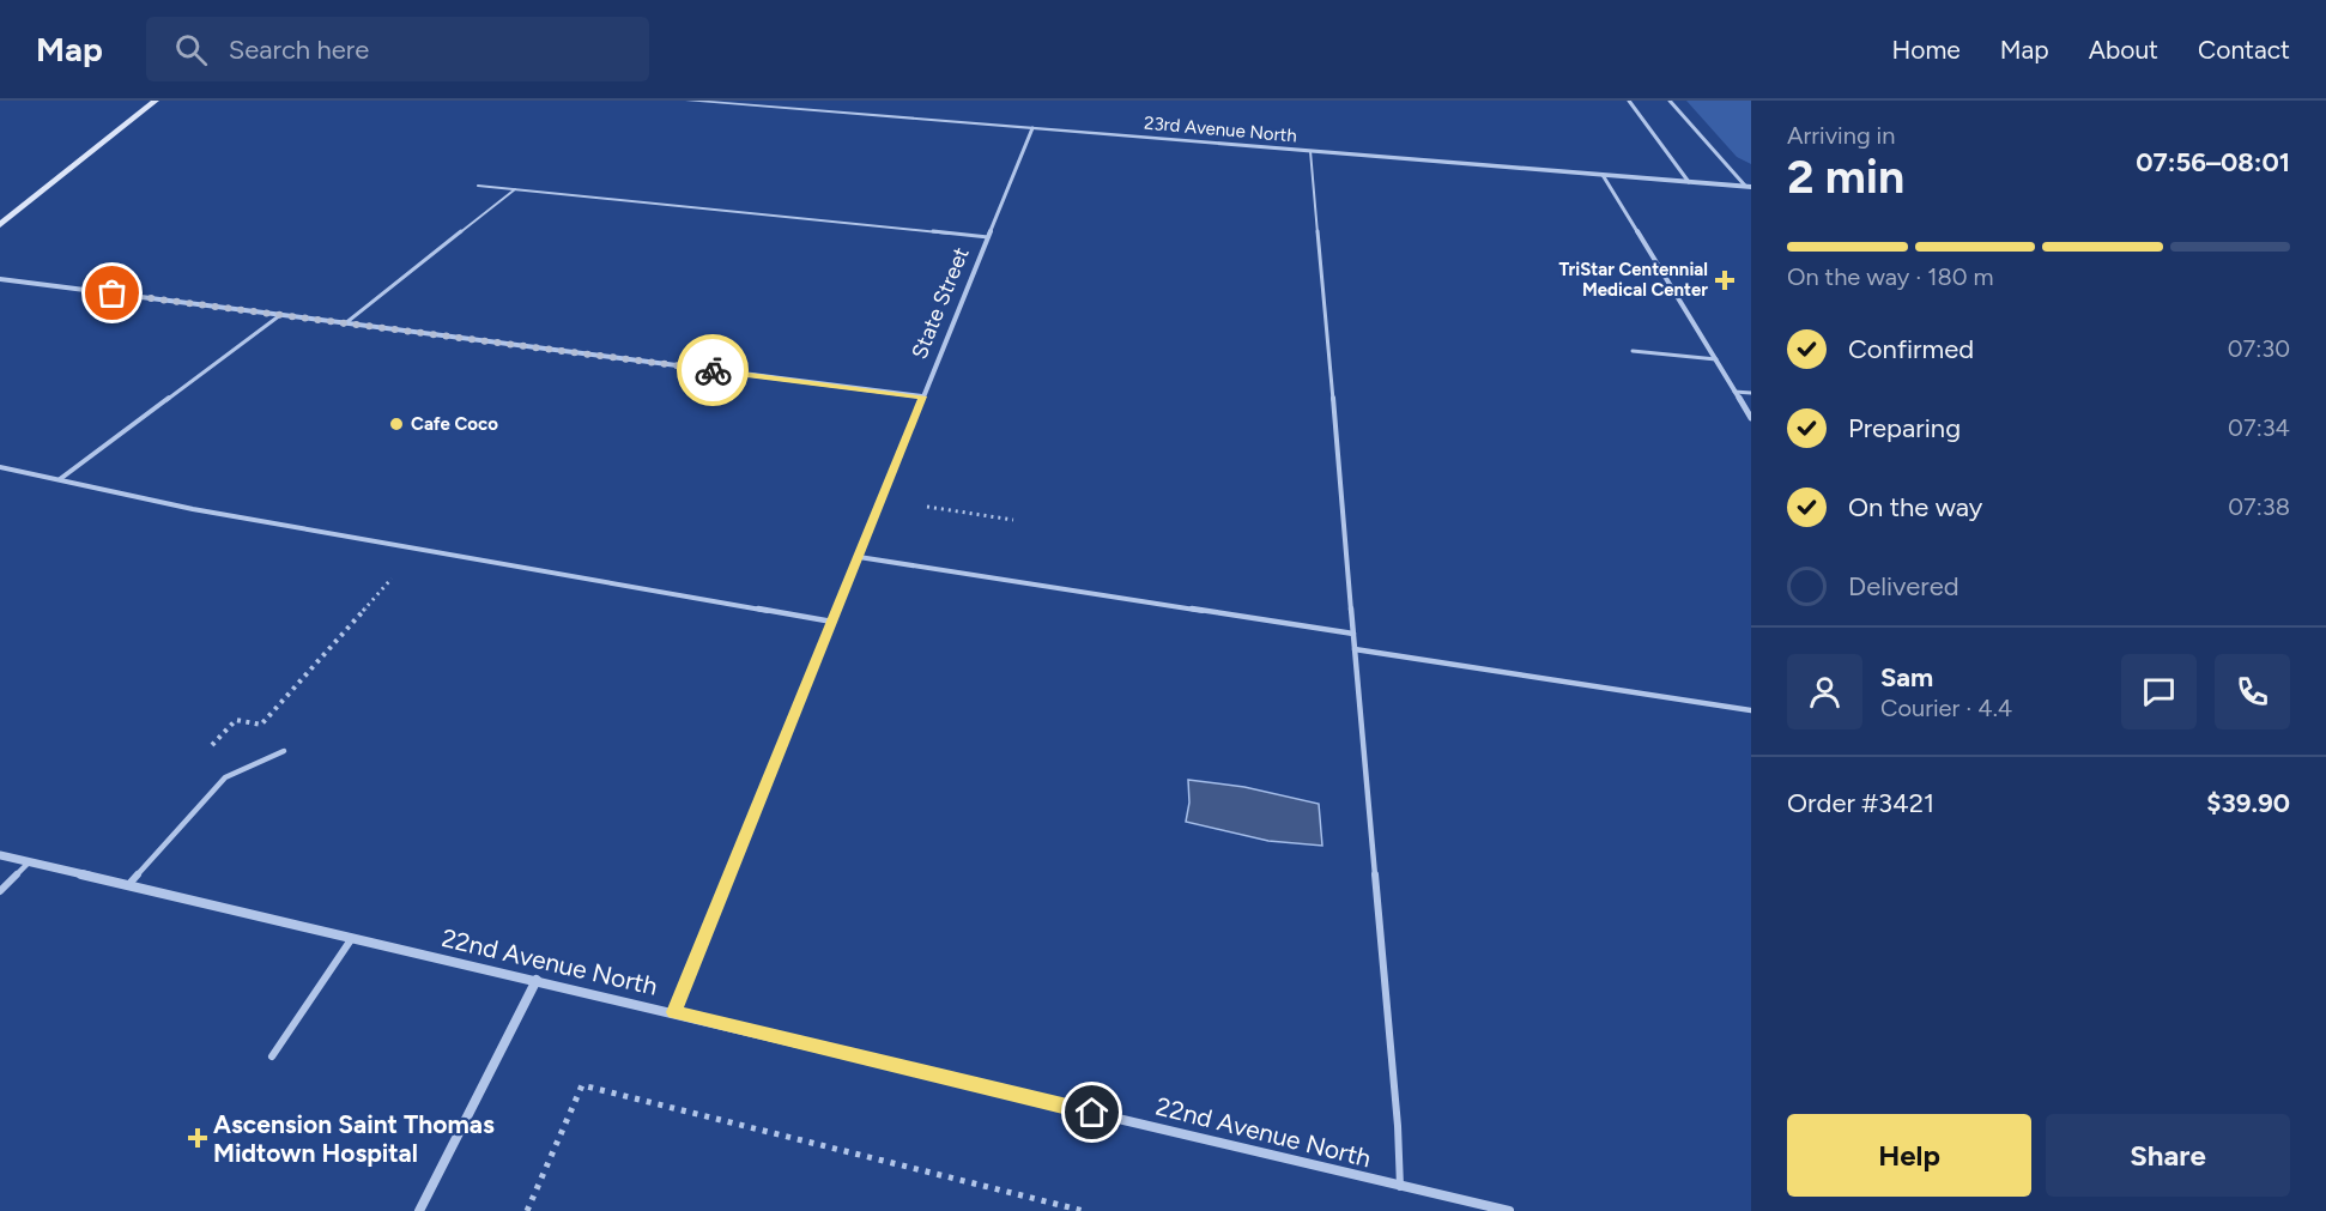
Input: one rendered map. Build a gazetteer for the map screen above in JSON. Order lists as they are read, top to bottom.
{
  "streets": {
    "street": ["23rd Avenue North", "State Street", "22nd Avenue North"]
  },
  "crossings": [
    ["23rd Avenue North", "State Street"],
    ["State Street", "22nd Avenue North"]
  ],
  "places": {
    "health": ["TriStar Centennial Medical Center", "Ascension Saint Thomas Midtown Hospital"],
    "other": ["Cafe Coco"]
  },
  "page": {
    "header": "Map",
    "search": "Search here",
    "nav": [
      "Home",
      "Map",
      "About",
      "Contact"
    ],
    "heading": ["2 min", "Arriving in", "07:56–08:01"],
    "panel": [
      "Sam",
      "Courier · 4.4",
      "Order #3421",
      "$39.90"
    ],
    "bar": "On the way · 180 m",
    "list": [
      ["Confirmed", "07:30"],
      ["Preparing", "07:34"],
      ["On the way", "07:38"],
      "Delivered"
    ],
    "buttons": ["Help", "Share"]
  }
}
